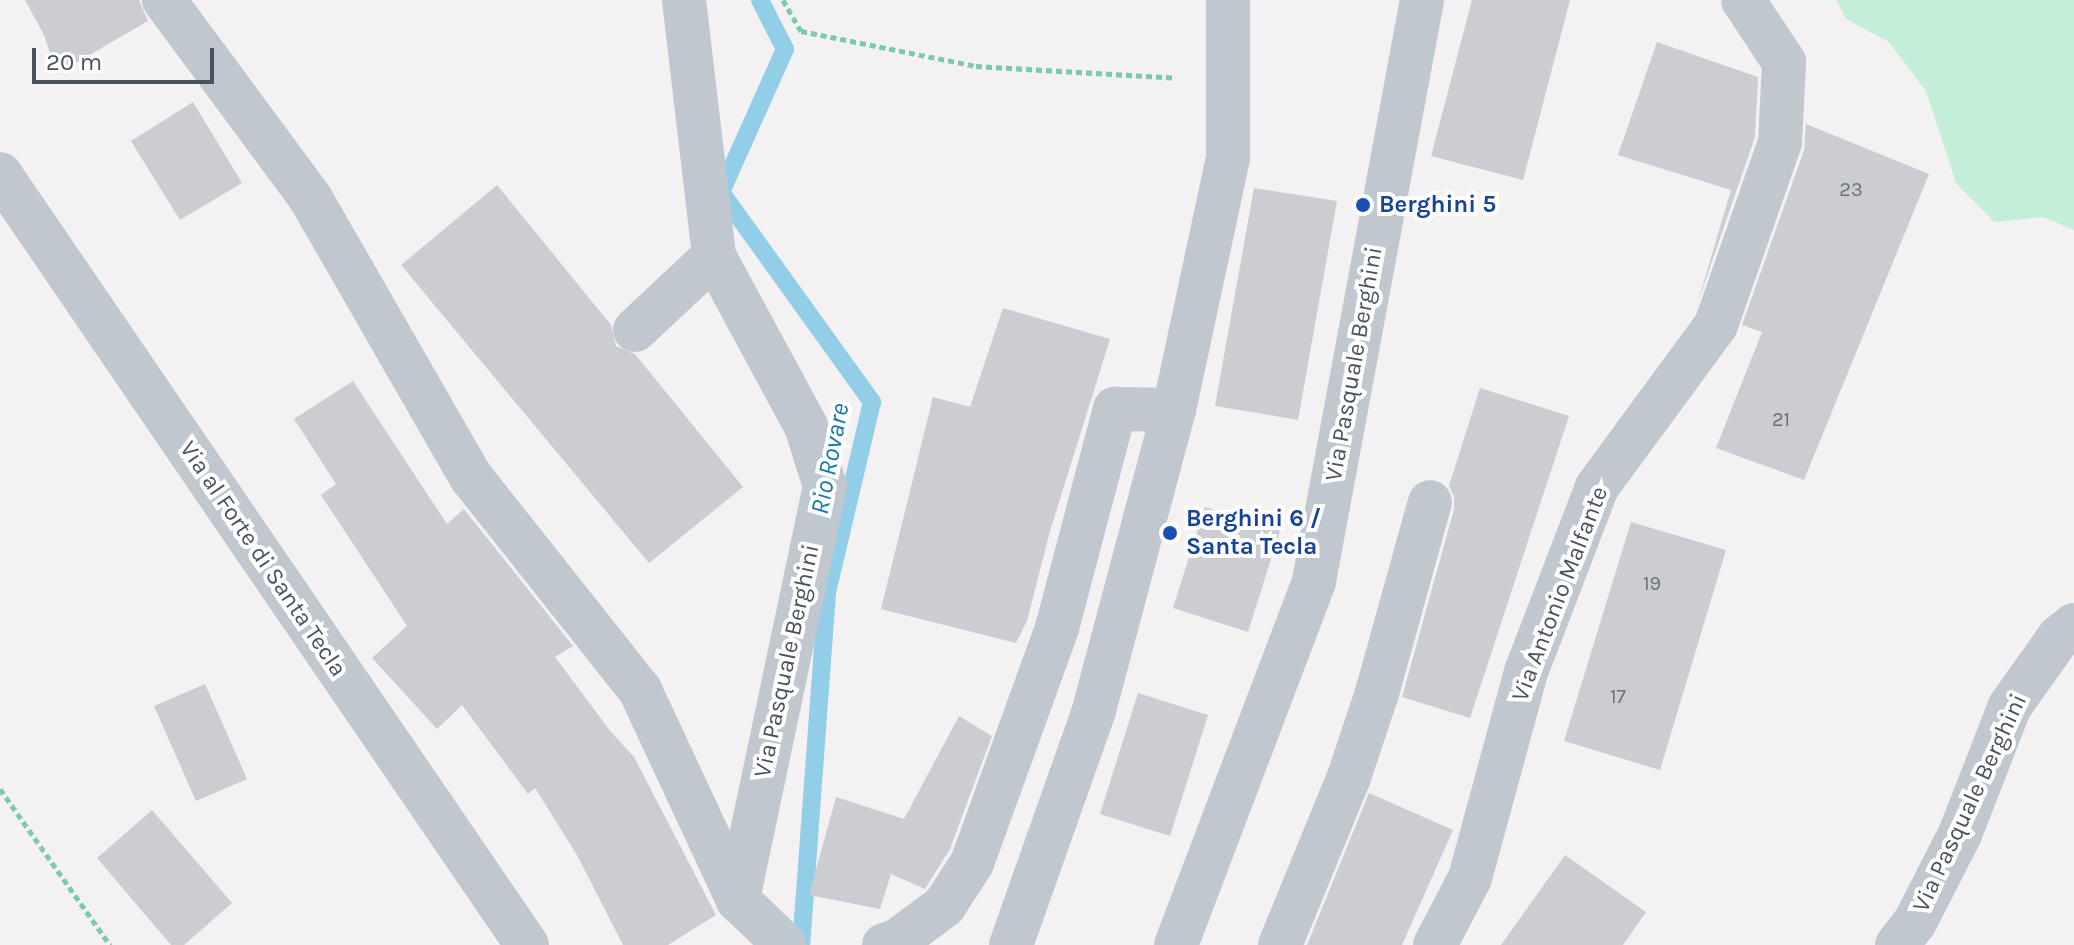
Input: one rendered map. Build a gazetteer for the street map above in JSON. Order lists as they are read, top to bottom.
{
  "streets": {
    "street": ["Via Pasquale Berghini", "Via al Forte di Santa Tecla", "Via Antonio Malfante"]
  },
  "water": ["Rio Rovare"],
  "places": ["Berghini 5", "Berghini 6 / Santa Tecla"],
  "house_numbers": [
    "23",
    "21",
    "19",
    "17"
  ],
  "scale_bar": "20 m"
}
